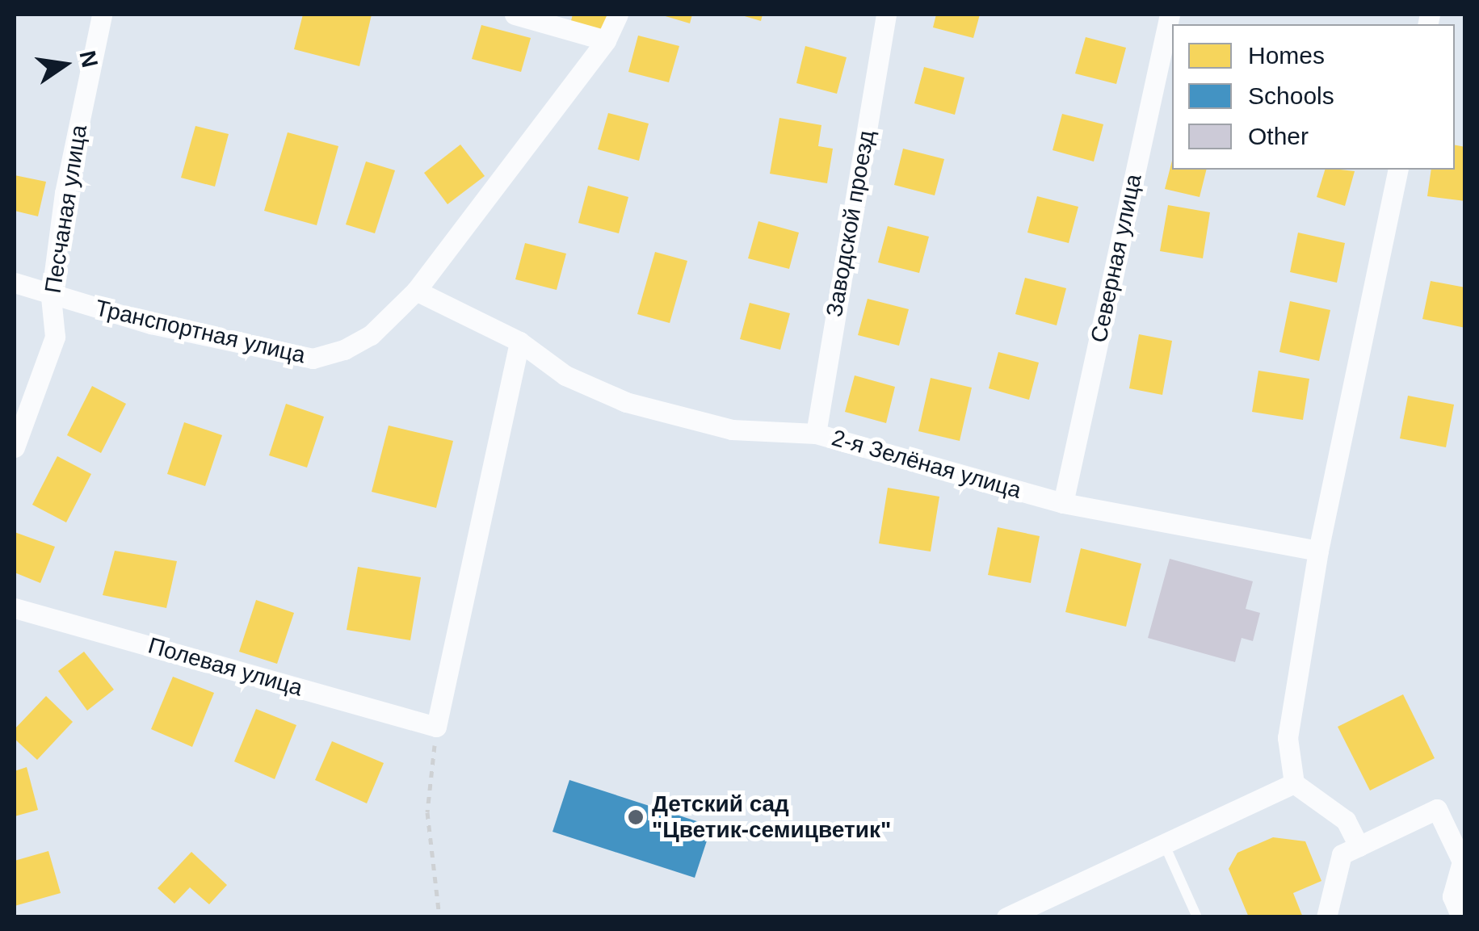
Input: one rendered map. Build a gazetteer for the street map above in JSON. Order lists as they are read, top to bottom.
{
  "streets": {
    "street": [
      "Песчаная улица",
      "Заводской проезд",
      "Северная улица",
      "Транспортная улица",
      "2-я Зелёная улица",
      "Полевая улица"
    ]
  },
  "crossings": [
    ["Песчаная улица", "Транспортная улица"],
    ["Заводской проезд", "2-я Зелёная улица"],
    ["Северная улица", "2-я Зелёная улица"],
    ["Транспортная улица", "2-я Зелёная улица"]
  ],
  "places": ["Детский сад \"Цветик-семицветик\""],
  "legend": ["Homes", "Schools", "Other"],
  "north": "right"
}
